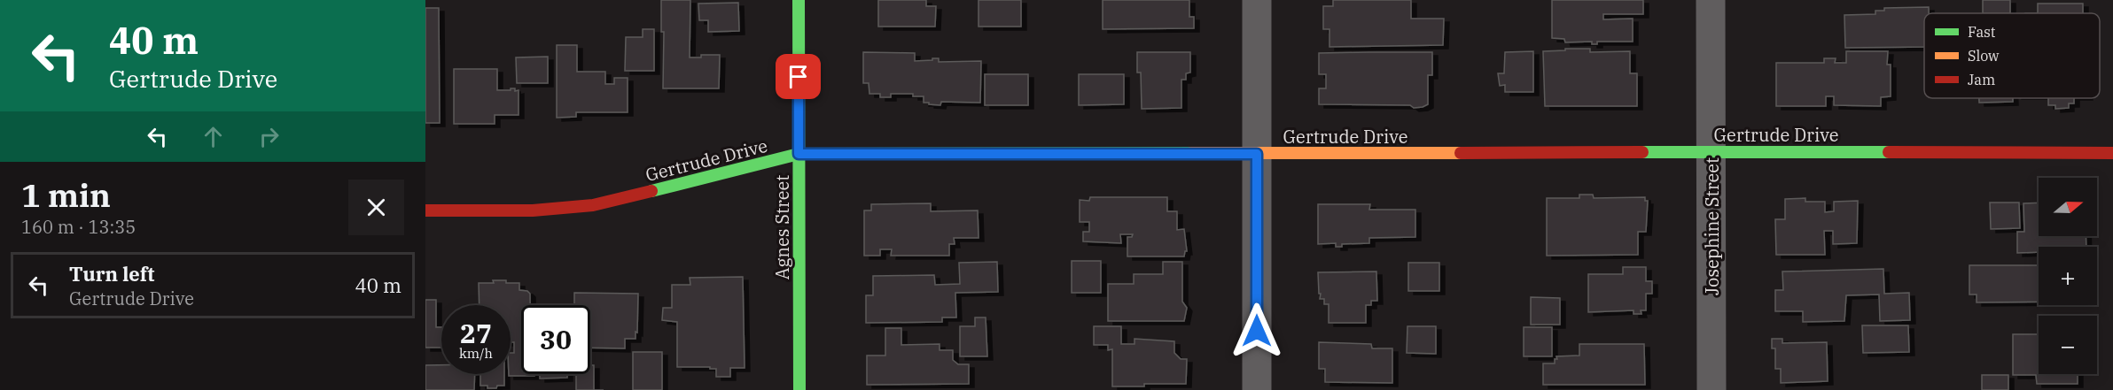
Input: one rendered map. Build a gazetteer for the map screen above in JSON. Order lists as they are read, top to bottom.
{
  "streets": {
    "street": ["Gertrude Drive", "Josephine Street", "Agnes Street"]
  },
  "crossings": [
    ["Gertrude Drive", "Josephine Street"],
    ["Gertrude Drive", "Agnes Street"]
  ],
  "legend": ["Fast", "Slow", "Jam"],
  "north": "right",
  "page": {
    "turn": ["40 m", "Gertrude Drive"],
    "heading": ["1 min", "160 m · 13:35"],
    "map_buttons": ["+", "−"],
    "list": [
      {
        "name": "Turn left",
        "note": "Gertrude Drive",
        "value": "40 m"
      }
    ],
    "speed": "27 km/h",
    "limit": "30"
  }
}
